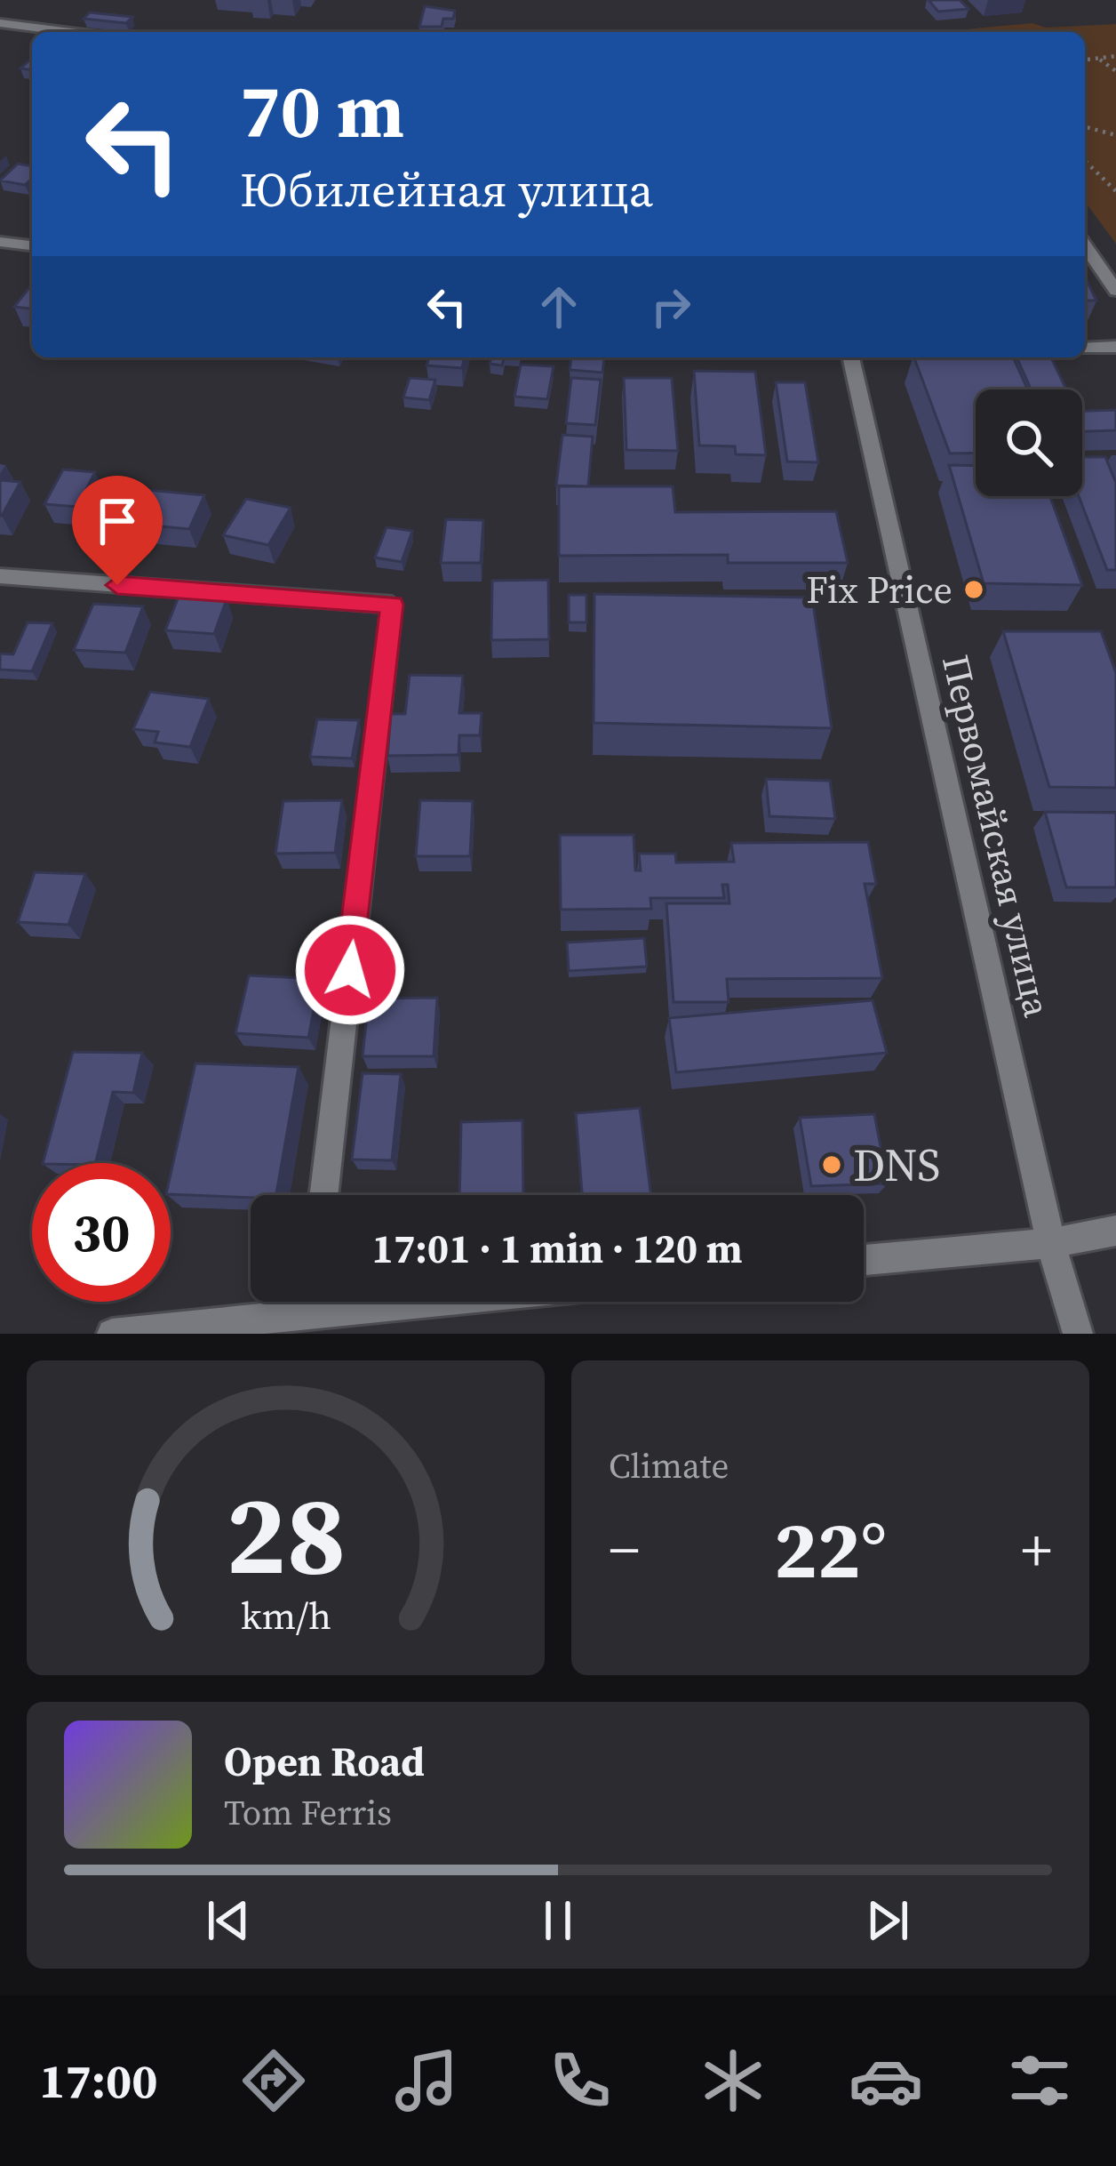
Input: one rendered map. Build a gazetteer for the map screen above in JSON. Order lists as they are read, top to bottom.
{
  "streets": {
    "street": ["Первомайская улица"]
  },
  "places": ["Fix Price", "DNS"],
  "page": {
    "turn": ["70 m", "Юбилейная улица"],
    "limit": "30",
    "trip": "17:01 · 1 min · 120 m",
    "tile": "Climate",
    "heat": ["−", "22°", "+"],
    "song": ["Open Road", "Tom Ferris"],
    "tabs": "17:00",
    "gauge": ["28", "km/h"]
  }
}
